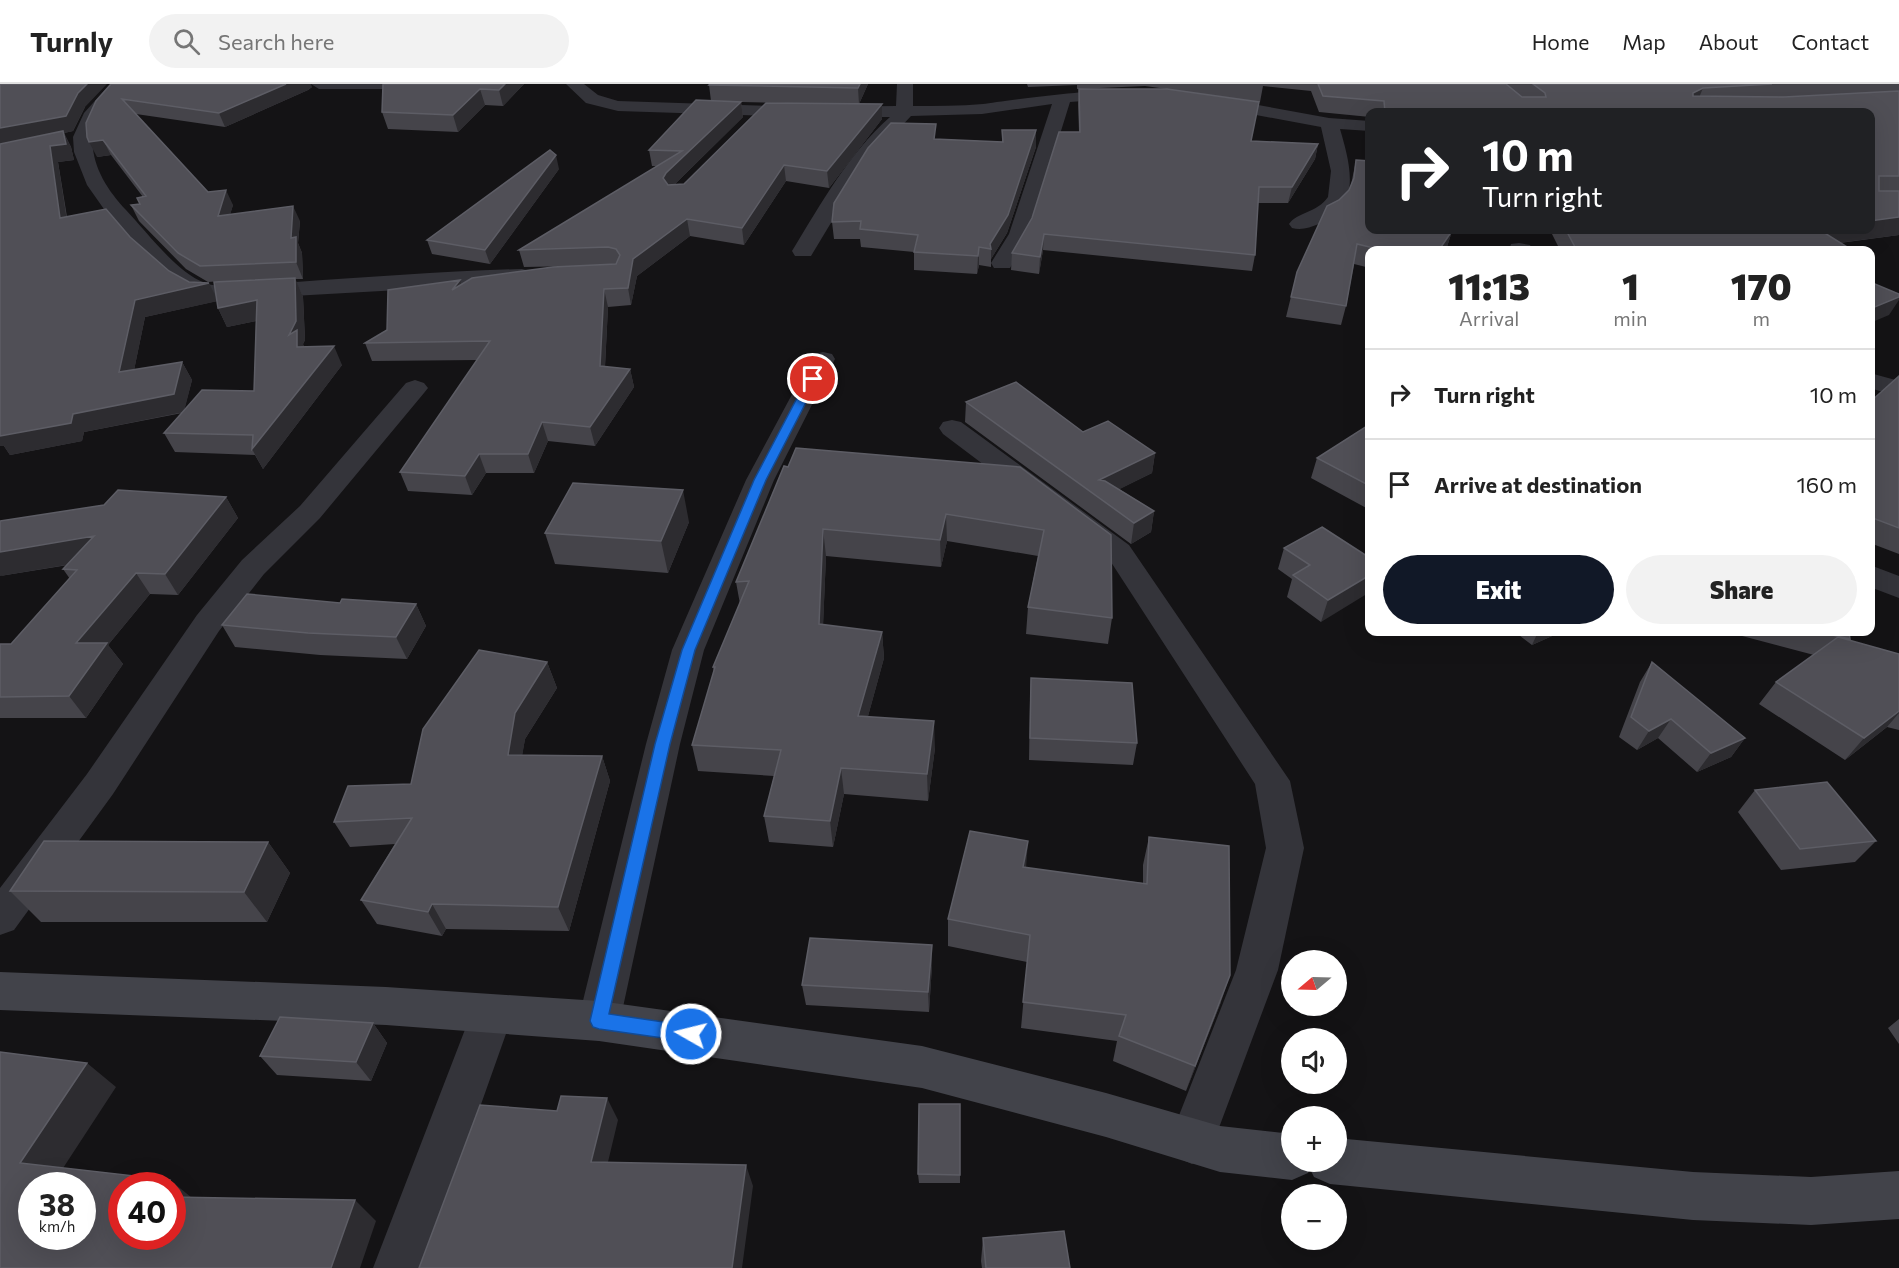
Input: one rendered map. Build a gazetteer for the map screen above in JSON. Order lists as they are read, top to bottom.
{
  "north": "left",
  "page": {
    "header": "Turnly",
    "search": "Search here",
    "nav": [
      "Home",
      "Map",
      "About",
      "Contact"
    ],
    "turn": ["10 m", "Turn right"],
    "eta": [
      "11:13",
      "Arrival",
      "1",
      "min",
      "170",
      "m"
    ],
    "list": [
      {
        "name": "Turn right",
        "value": "10 m"
      },
      {
        "name": "Arrive at destination",
        "value": "160 m"
      }
    ],
    "buttons": ["Exit", "Share"],
    "map_buttons": ["+", "−"],
    "speed": "38 km/h",
    "limit": "40"
  }
}
